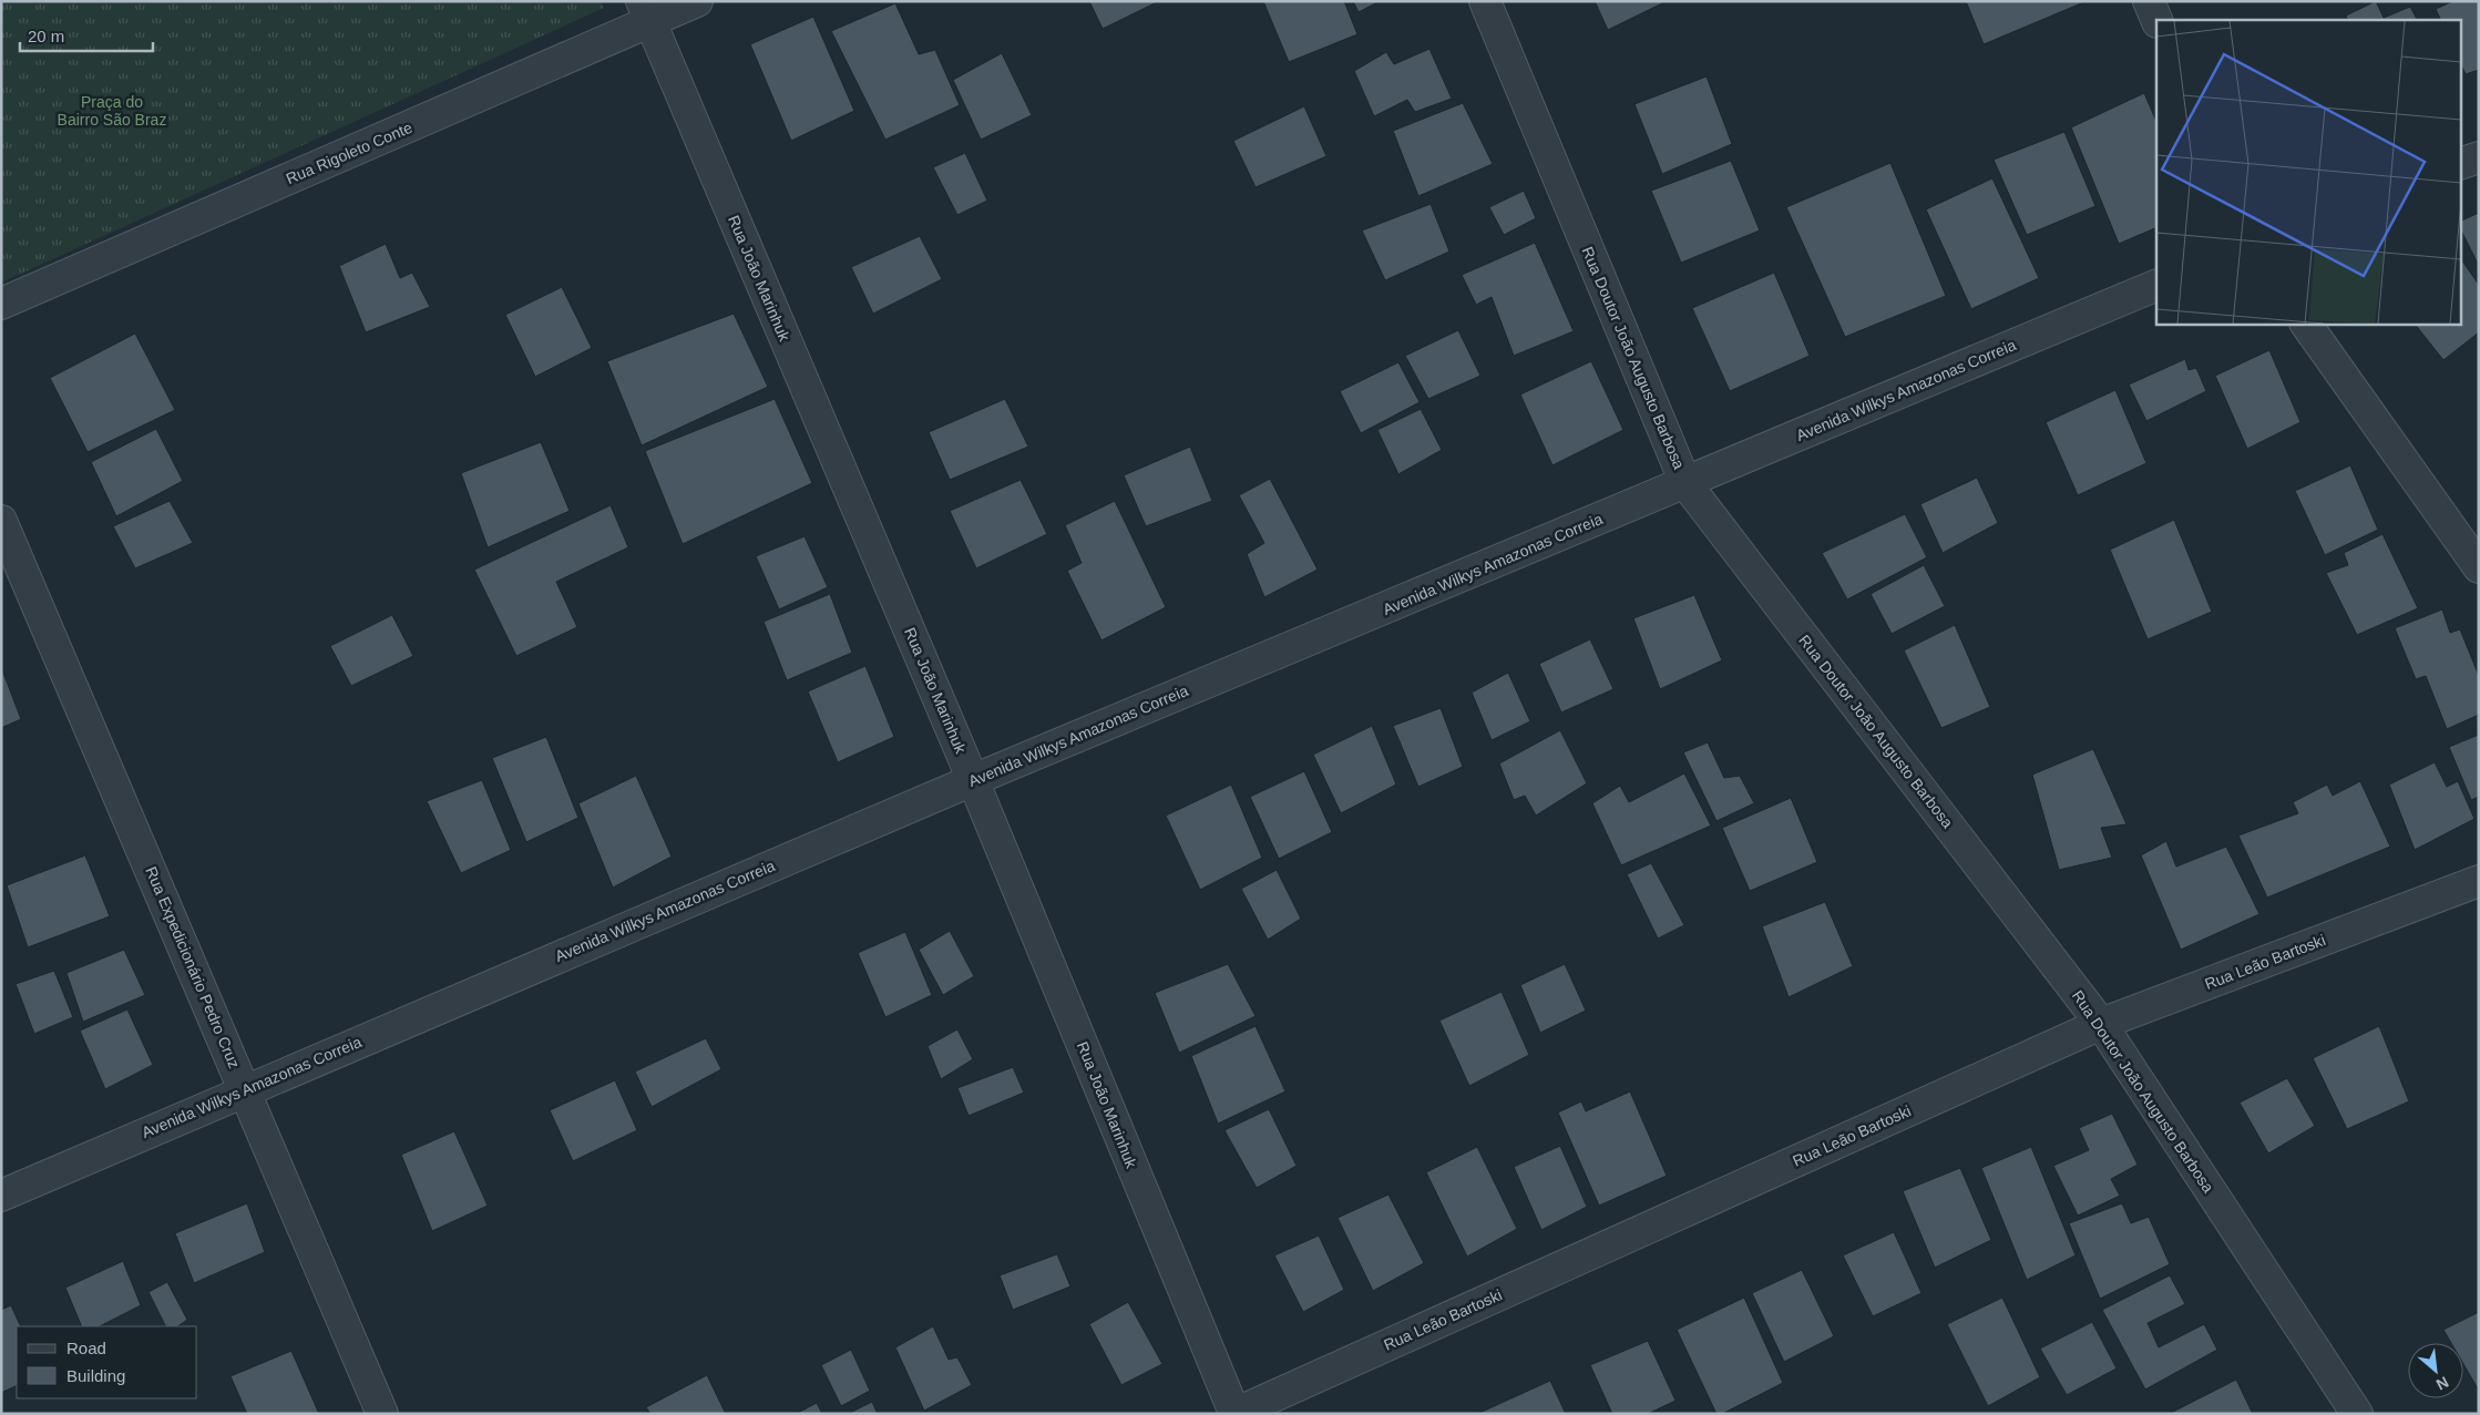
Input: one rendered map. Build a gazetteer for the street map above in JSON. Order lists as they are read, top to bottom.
{
  "streets": {
    "street": [
      "Rua Rigoleto Conte",
      "Rua João Marinhuk",
      "Rua Doutor João Augusto Barbosa",
      "Avenida Wilkys Amazonas Correia",
      "Rua Leão Bartoski",
      "Rua Expedicionário Pedro Cruz"
    ]
  },
  "crossings": [
    ["Rua Rigoleto Conte", "Rua João Marinhuk"],
    ["Rua João Marinhuk", "Avenida Wilkys Amazonas Correia"],
    ["Rua João Marinhuk", "Rua Leão Bartoski"],
    ["Rua Doutor João Augusto Barbosa", "Avenida Wilkys Amazonas Correia"],
    ["Rua Doutor João Augusto Barbosa", "Rua Leão Bartoski"],
    ["Avenida Wilkys Amazonas Correia", "Rua Expedicionário Pedro Cruz"]
  ],
  "parks": ["Praça do Bairro São Braz"],
  "legend": ["Road", "Building"],
  "scale_bar": "20 m",
  "north": "bottom right"
}
